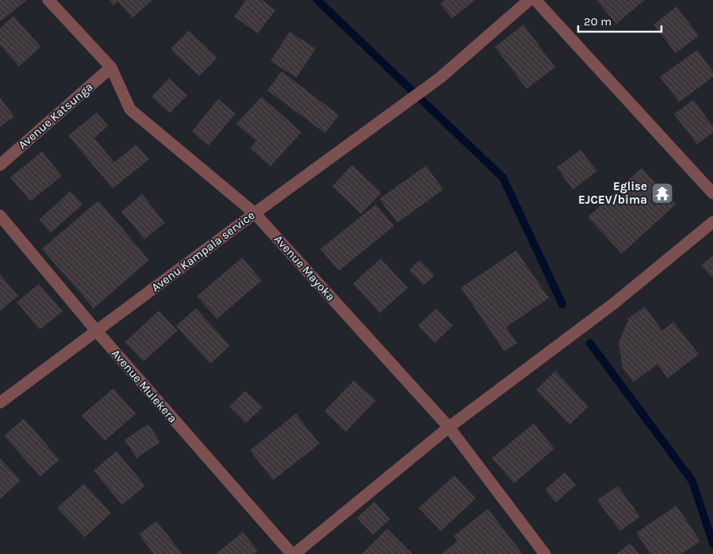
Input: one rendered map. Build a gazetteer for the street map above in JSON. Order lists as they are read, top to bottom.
{
  "streets": {
    "street": [
      "Avenue Katsunga",
      "Avenu Kampala service",
      "Avenue Mayoka",
      "Avenue Mulekera"
    ]
  },
  "crossings": [
    ["Avenue Katsunga", "Avenue Mayoka"],
    ["Avenu Kampala service", "Avenue Mayoka"],
    ["Avenu Kampala service", "Avenue Mulekera"]
  ],
  "places": {
    "temple": ["Eglise EJCEV/bima"]
  },
  "scale_bar": "20 m"
}
